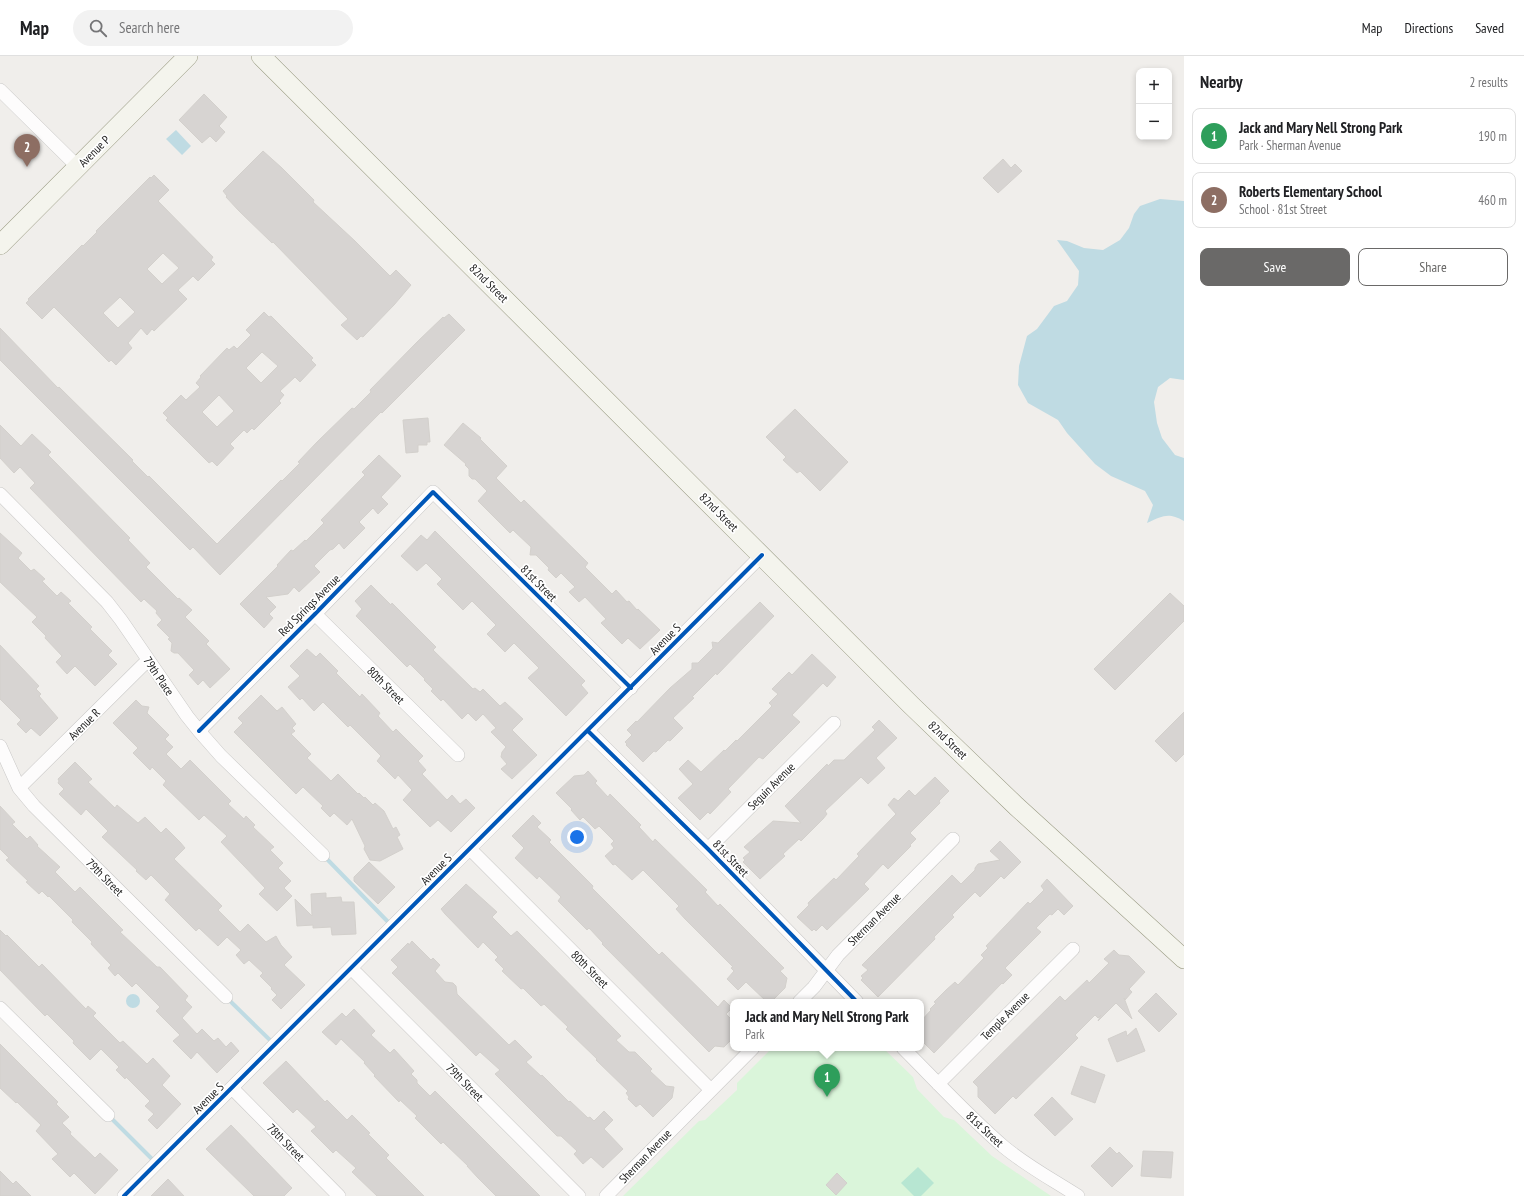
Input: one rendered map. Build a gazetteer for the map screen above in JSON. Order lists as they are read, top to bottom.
{
  "streets": {
    "main road": ["Avenue P", "82nd Street"],
    "street": [
      "81st Street",
      "Red Springs Avenue",
      "Avenue S",
      "79th Place",
      "80th Street",
      "Avenue R",
      "Seguin Avenue",
      "79th Street",
      "Sherman Avenue",
      "Temple Avenue",
      "78th Street"
    ]
  },
  "crossings": [
    ["82nd Street", "Avenue S"],
    ["81st Street", "Red Springs Avenue"],
    ["81st Street", "Avenue S"],
    ["81st Street", "Seguin Avenue"],
    ["81st Street", "Sherman Avenue"],
    ["81st Street", "Temple Avenue"],
    ["Red Springs Avenue", "79th Place"],
    ["Red Springs Avenue", "80th Street"],
    ["Avenue S", "80th Street"],
    ["Avenue S", "79th Street"],
    ["Avenue S", "78th Street"],
    ["79th Place", "Avenue R"],
    ["80th Street", "Sherman Avenue"],
    ["Avenue R", "79th Street"]
  ],
  "page": {
    "header": "Map",
    "search": "Search here",
    "nav": ["Map", "Directions", "Saved"],
    "heading": ["Nearby", "2 results"],
    "map_buttons": ["+", "−"],
    "list": [
      {
        "mark": "1",
        "name": "Jack and Mary Nell Strong Park",
        "note": "Park · Sherman Avenue",
        "value": "190 m"
      },
      {
        "mark": "2",
        "name": "Roberts Elementary School",
        "note": "School · 81st Street",
        "value": "460 m"
      }
    ],
    "pins": ["2", "1"],
    "buttons": ["Save", "Share"],
    "popup": ["Jack and Mary Nell Strong Park", "Park"]
  }
}
